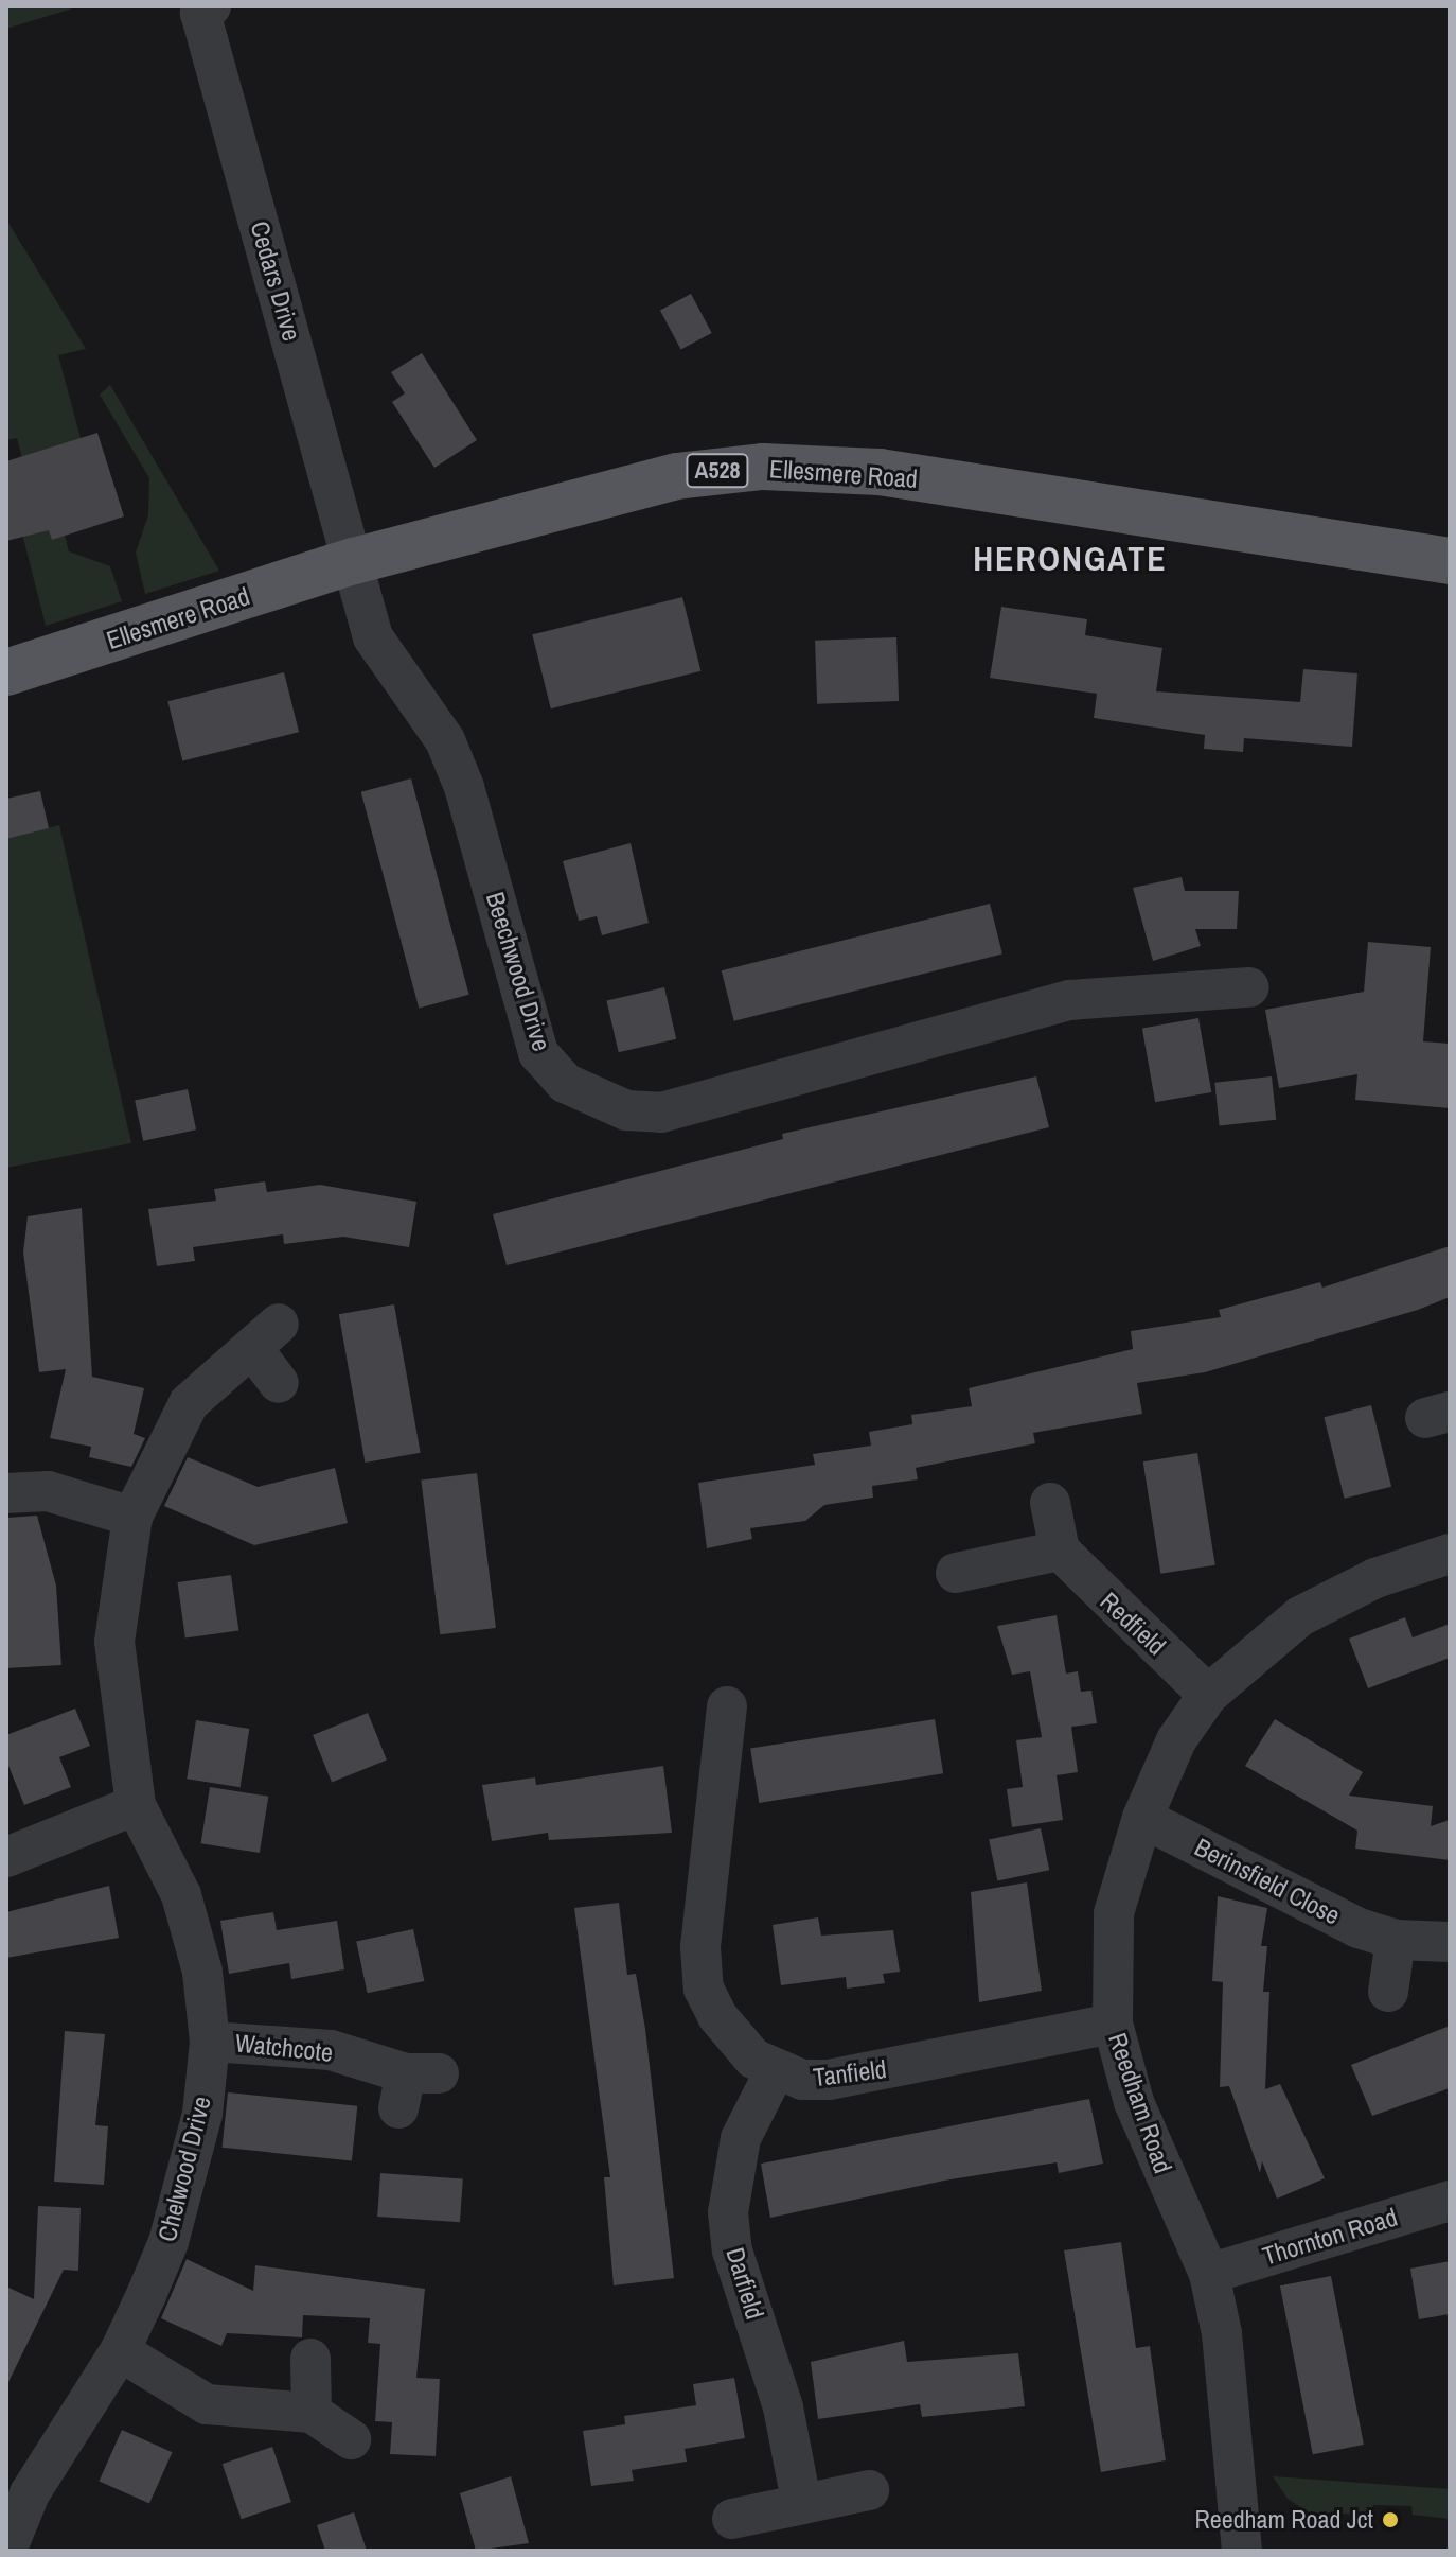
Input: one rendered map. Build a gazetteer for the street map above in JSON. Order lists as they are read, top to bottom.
{
  "streets": {
    "main road": ["A528", "Ellesmere Road"],
    "street": [
      "Cedars Drive",
      "Beechwood Drive",
      "Redfield",
      "Berinsfield Close",
      "Watchcote",
      "Tanfield",
      "Reedham Road",
      "Chelwood Drive",
      "Thornton Road",
      "Darfield"
    ]
  },
  "crossings": [
    ["Cedars Drive", "Ellesmere Road"],
    ["Cedars Drive", "Beechwood Drive"],
    ["Ellesmere Road", "Beechwood Drive"],
    ["Redfield", "Reedham Road"],
    ["Berinsfield Close", "Reedham Road"],
    ["Watchcote", "Chelwood Drive"],
    ["Tanfield", "Reedham Road"],
    ["Tanfield", "Darfield"],
    ["Reedham Road", "Thornton Road"]
  ],
  "districts": ["HERONGATE"],
  "places": ["Reedham Road Jct"]
}
